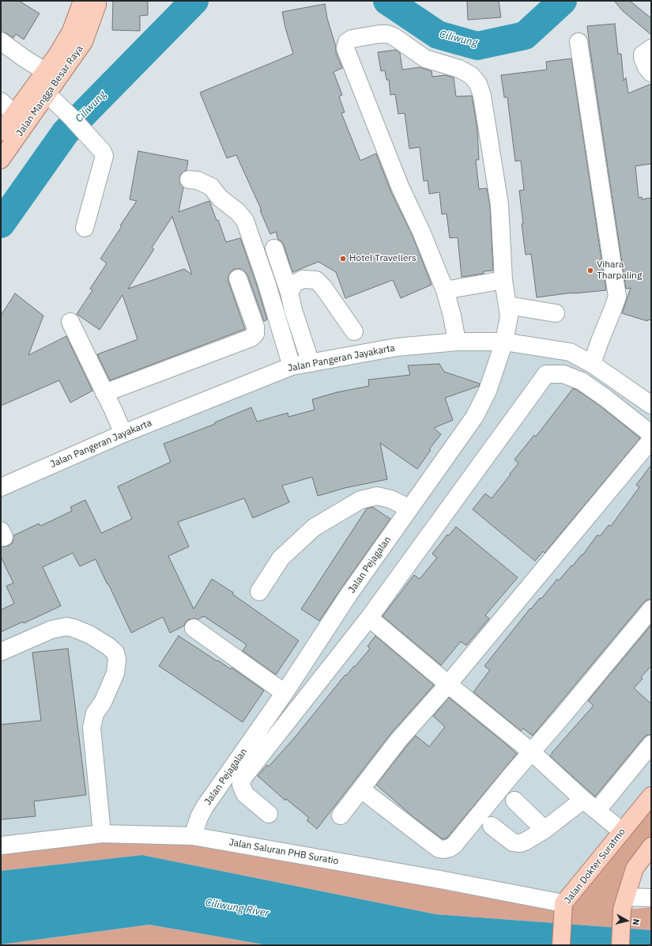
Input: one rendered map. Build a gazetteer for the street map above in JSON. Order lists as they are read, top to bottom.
{
  "streets": {
    "main road": ["Jalan Mangga Besar Raya", "Jalan Dokter Suratmo"],
    "street": ["Jalan Pangeran Jayakarta", "Jalan Pejagalan", "Jalan Saluran PHB Suratio"]
  },
  "crossings": [
    ["Jalan Pangeran Jayakarta", "Jalan Pejagalan"],
    ["Jalan Pejagalan", "Jalan Saluran PHB Suratio"],
    ["Jalan Saluran PHB Suratio", "Jalan Dokter Suratmo"]
  ],
  "water": ["Ciliwung", "Ciliwung River"],
  "places": ["Hotel Travellers", "Vihara Tharpaling"],
  "north": "right"
}
